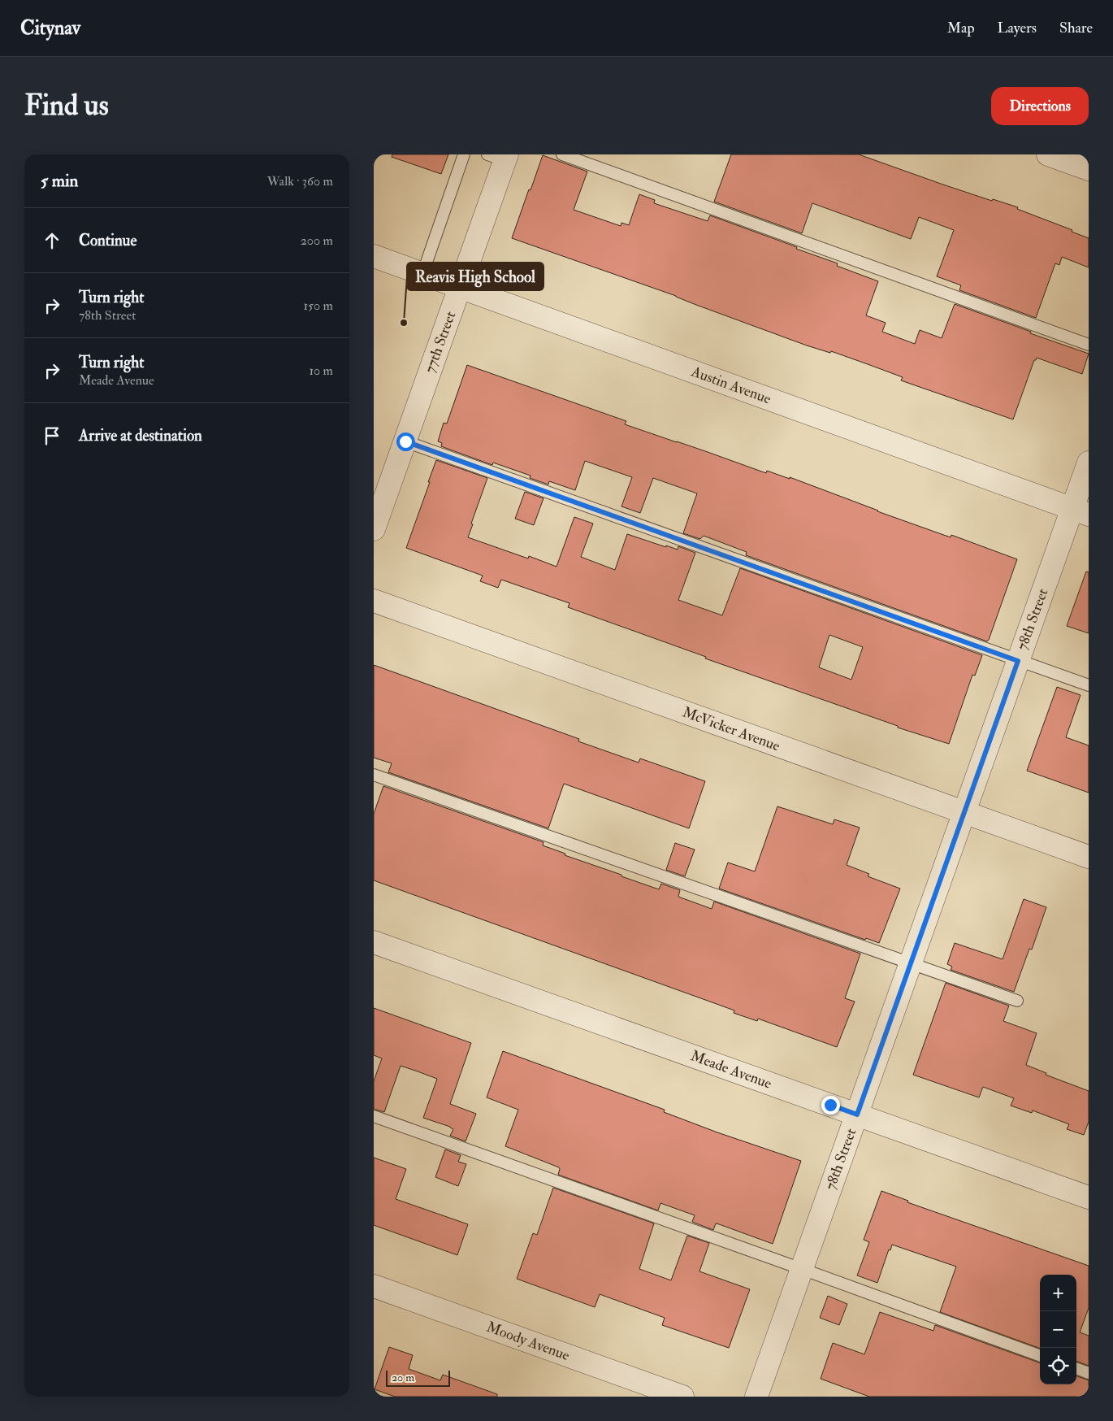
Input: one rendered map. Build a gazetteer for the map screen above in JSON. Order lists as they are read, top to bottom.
{
  "streets": {
    "street": [
      "77th Street",
      "Austin Avenue",
      "78th Street",
      "McVicker Avenue",
      "Meade Avenue",
      "Moody Avenue"
    ]
  },
  "crossings": [
    ["77th Street", "Austin Avenue"],
    ["Austin Avenue", "78th Street"],
    ["78th Street", "McVicker Avenue"],
    ["78th Street", "Meade Avenue"]
  ],
  "places": ["Reavis High School"],
  "scale_bar": "20 m",
  "page": {
    "header": "Citynav",
    "nav": ["Map", "Layers", "Share"],
    "buttons": "Directions",
    "title": "Find us",
    "heading": ["5 min", "Walk · 360 m"],
    "list": [
      ["Continue", "200 m"],
      ["Turn right", "78th Street", "150 m"],
      ["Turn right", "Meade Avenue", "10 m"],
      "Arrive at destination"
    ],
    "map_buttons": ["+", "−"],
    "scale": "20 m"
  }
}
